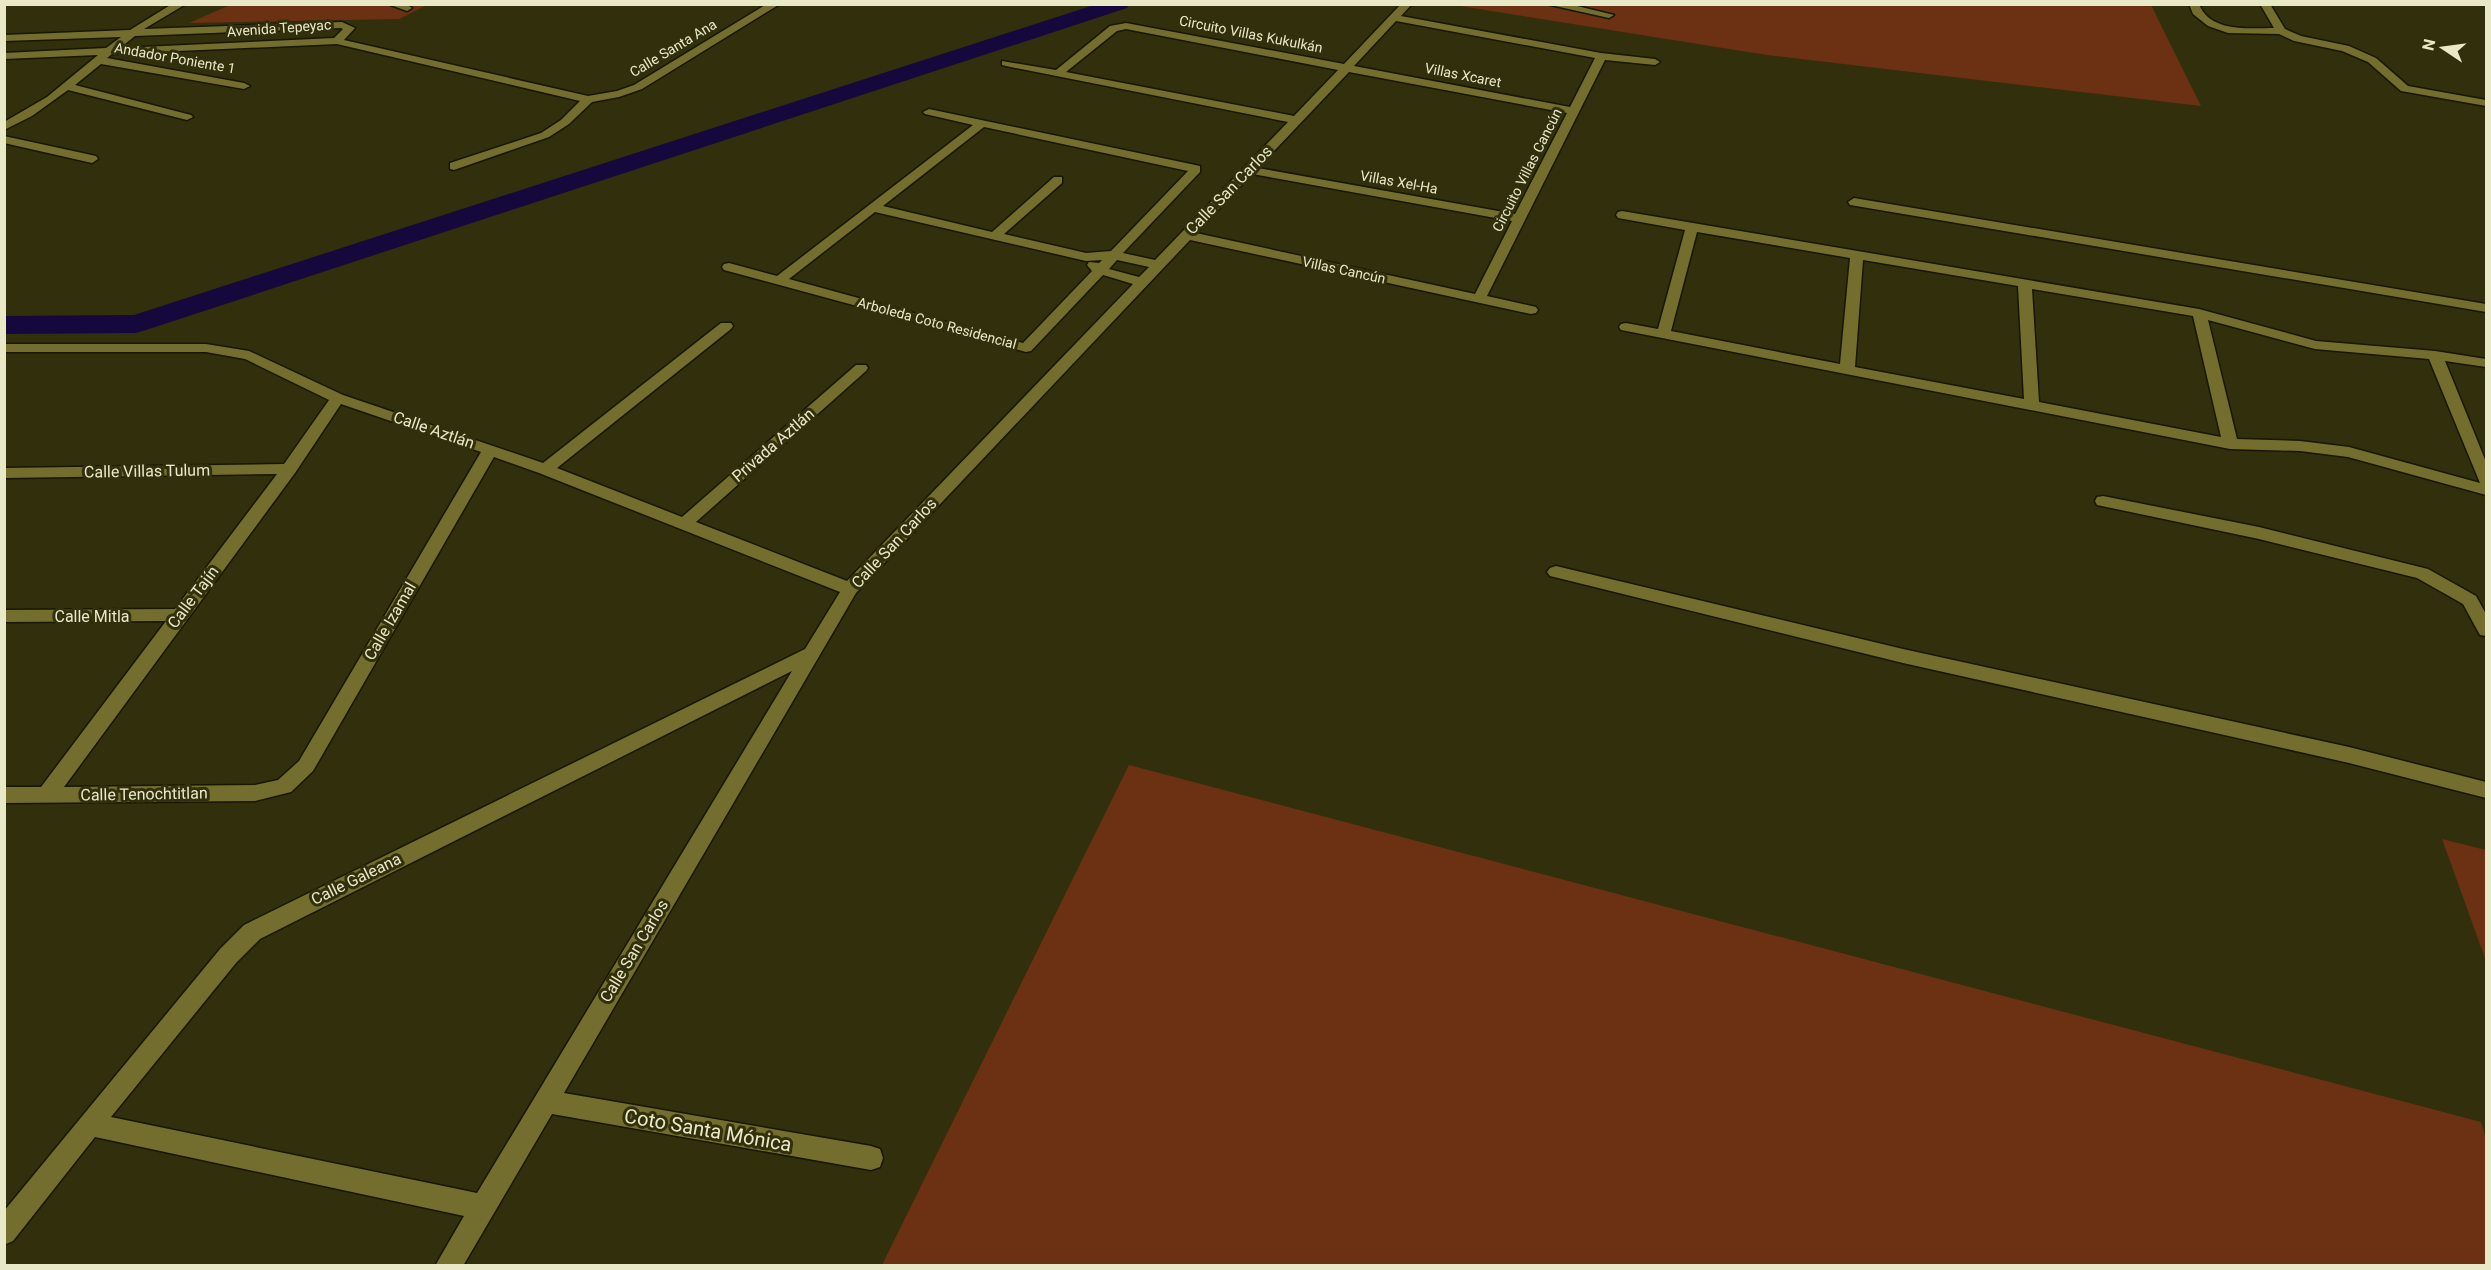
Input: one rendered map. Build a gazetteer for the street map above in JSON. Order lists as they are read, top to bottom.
{
  "streets": {
    "street": [
      "Avenida Tepeyac",
      "Circuito Villas Kukulkán",
      "Calle Santa Ana",
      "Andador Poniente 1",
      "Villas Xcaret",
      "Circuito Villas Cancún",
      "Villas Xel-Ha",
      "Calle San Carlos",
      "Villas Cancún",
      "Arboleda Coto Residencial",
      "Calle Aztlán",
      "Privada Aztlán",
      "Calle Villas Tulum",
      "Calle Tajín",
      "Calle Mitla",
      "Calle Izamal",
      "Calle Tenochtitlan",
      "Calle Galeana",
      "Coto Santa Mónica"
    ]
  },
  "crossings": [
    ["Circuito Villas Kukulkán", "Villas Xcaret"],
    ["Circuito Villas Kukulkán", "Calle San Carlos"],
    ["Villas Xcaret", "Circuito Villas Cancún"],
    ["Villas Xcaret", "Calle San Carlos"],
    ["Circuito Villas Cancún", "Villas Xel-Ha"],
    ["Circuito Villas Cancún", "Villas Cancún"],
    ["Villas Xel-Ha", "Calle San Carlos"],
    ["Calle San Carlos", "Villas Cancún"],
    ["Calle San Carlos", "Calle Aztlán"],
    ["Calle San Carlos", "Calle Galeana"],
    ["Calle San Carlos", "Coto Santa Mónica"],
    ["Calle Aztlán", "Privada Aztlán"],
    ["Calle Aztlán", "Calle Tajín"],
    ["Calle Aztlán", "Calle Izamal"],
    ["Calle Villas Tulum", "Calle Tajín"],
    ["Calle Tajín", "Calle Mitla"],
    ["Calle Tajín", "Calle Tenochtitlan"],
    ["Calle Izamal", "Calle Tenochtitlan"]
  ],
  "north": "left"
}
